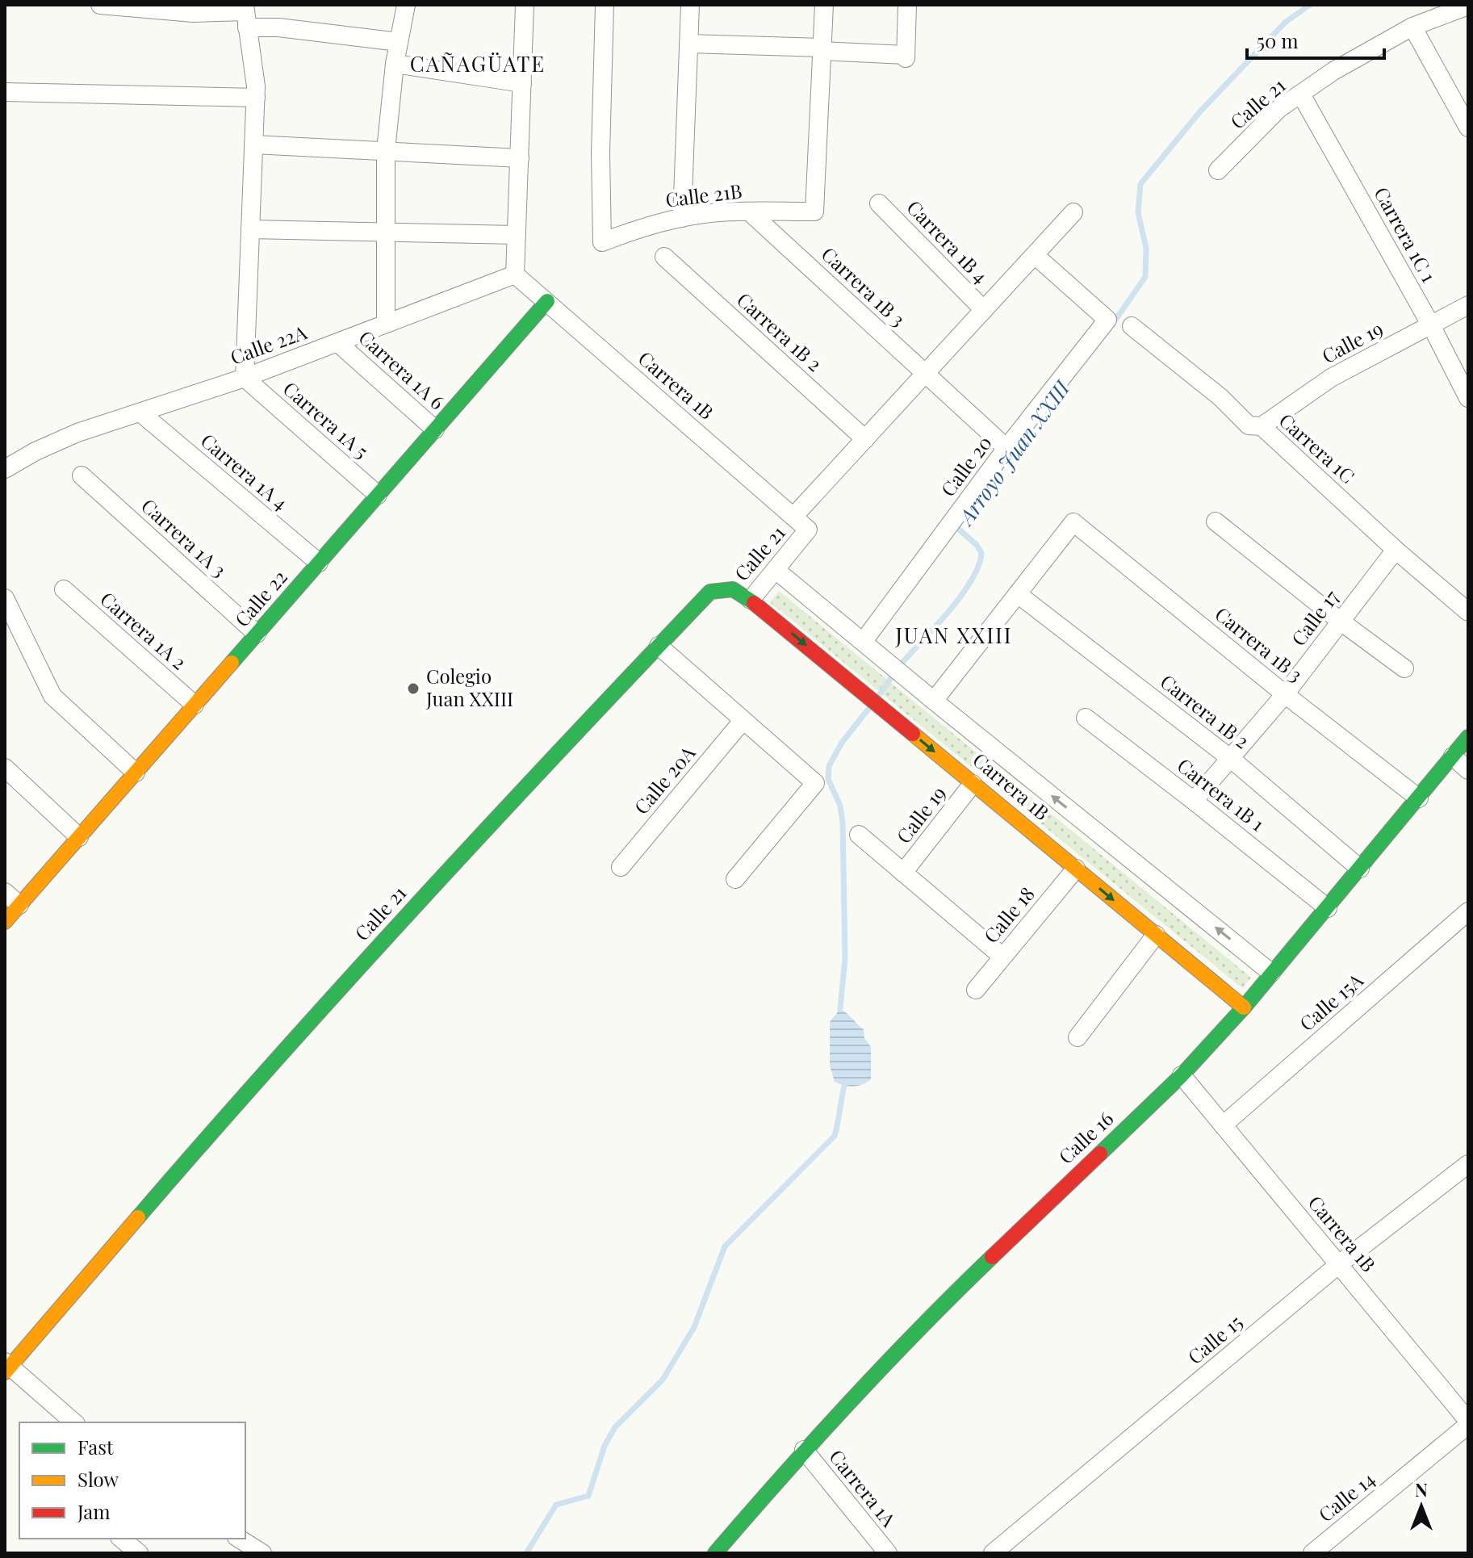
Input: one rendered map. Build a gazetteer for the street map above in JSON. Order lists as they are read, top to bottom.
{
  "streets": {
    "street": [
      "Calle 21",
      "Calle 21B",
      "Carrera 1C 1",
      "Carrera 1B 4",
      "Carrera 1B 3",
      "Carrera 1B 2",
      "Calle 19",
      "Calle 22A",
      "Carrera 1A 6",
      "Carrera 1B",
      "Carrera 1A 5",
      "Carrera 1C",
      "Calle 20",
      "Carrera 1A 4",
      "Carrera 1A 3",
      "Calle 22",
      "Calle 17",
      "Carrera 1A 2",
      "Calle 20A",
      "Carrera 1B 1",
      "Calle 18",
      "Calle 15A",
      "Calle 16",
      "Calle 15",
      "Carrera 1A",
      "Calle 14"
    ]
  },
  "crossings": [
    ["Calle 21", "Carrera 1C 1"],
    ["Calle 21", "Carrera 1B 4"],
    ["Calle 21", "Carrera 1B 3"],
    ["Calle 21", "Carrera 1B 2"],
    ["Calle 21", "Carrera 1B"],
    ["Calle 21", "Calle 20"],
    ["Calle 21B", "Carrera 1B 3"],
    ["Carrera 1C 1", "Calle 19"],
    ["Carrera 1B 3", "Carrera 1B 2"],
    ["Carrera 1B 3", "Calle 20"],
    ["Carrera 1B 3", "Calle 17"],
    ["Carrera 1B 3", "Calle 16"],
    ["Carrera 1B 2", "Calle 17"],
    ["Carrera 1B 2", "Calle 16"],
    ["Calle 19", "Carrera 1B"],
    ["Calle 19", "Carrera 1C"],
    ["Calle 22A", "Carrera 1A 6"],
    ["Calle 22A", "Carrera 1B"],
    ["Calle 22A", "Carrera 1A 5"],
    ["Calle 22A", "Carrera 1A 4"],
    ["Carrera 1A 6", "Calle 22"],
    ["Carrera 1B", "Calle 20"],
    ["Carrera 1B", "Calle 22"],
    ["Carrera 1B", "Calle 18"],
    ["Carrera 1B", "Calle 15A"],
    ["Carrera 1B", "Calle 16"],
    ["Carrera 1B", "Calle 15"],
    ["Carrera 1B", "Calle 14"],
    ["Carrera 1A 5", "Calle 22"],
    ["Carrera 1C", "Calle 17"],
    ["Carrera 1A 4", "Calle 22"],
    ["Carrera 1A 3", "Calle 22"],
    ["Calle 22", "Carrera 1A 2"],
    ["Calle 17", "Carrera 1B 1"],
    ["Carrera 1B 1", "Calle 16"],
    ["Calle 16", "Carrera 1A"]
  ],
  "districts": ["CAÑAGÜATE", "JUAN XXIII"],
  "water": ["Arroyo Juan XXIII"],
  "places": ["Colegio Juan XXIII"],
  "legend": ["Fast", "Slow", "Jam"],
  "scale_bar": "50 m",
  "north": "top"
}
